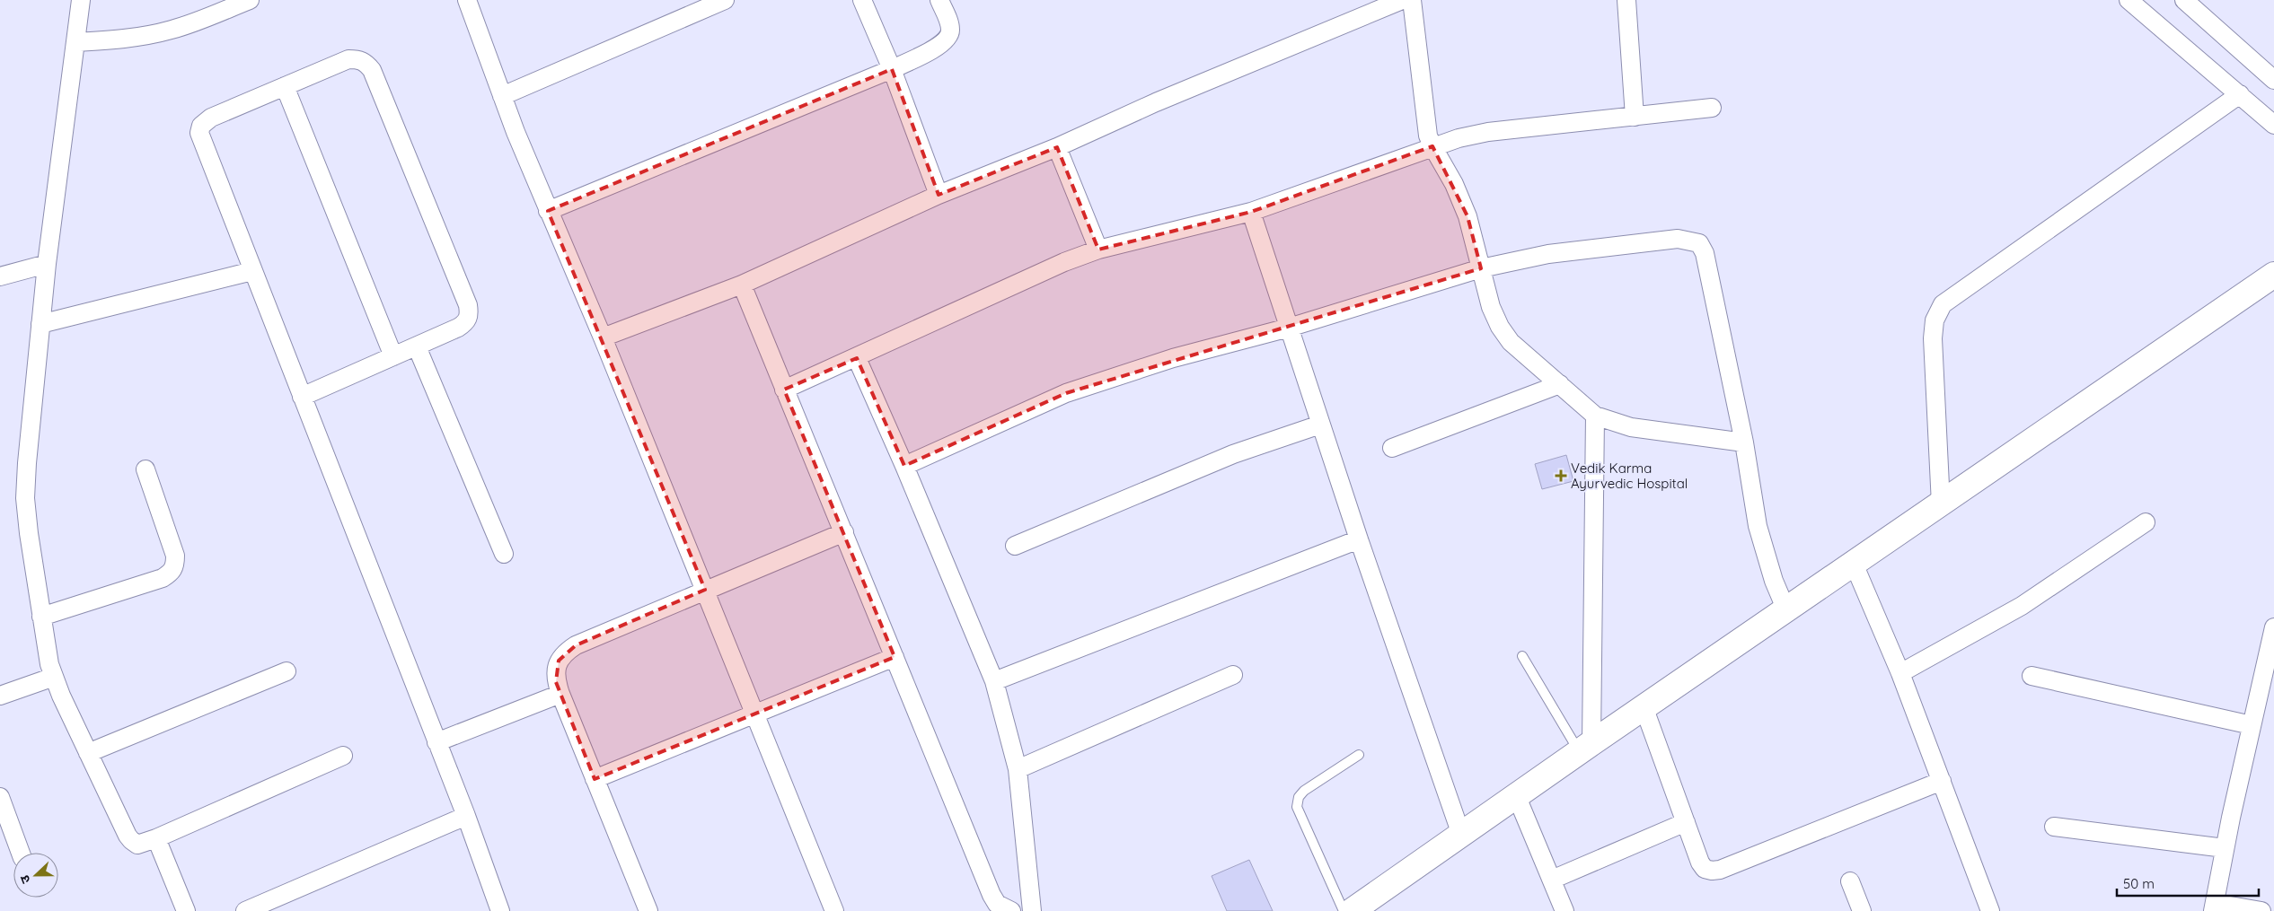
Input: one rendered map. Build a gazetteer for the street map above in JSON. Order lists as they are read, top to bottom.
{
  "places": {
    "health": ["Vedik Karma Ayurvedic Hospital"]
  },
  "scale_bar": "50 m",
  "north": "left"
}
